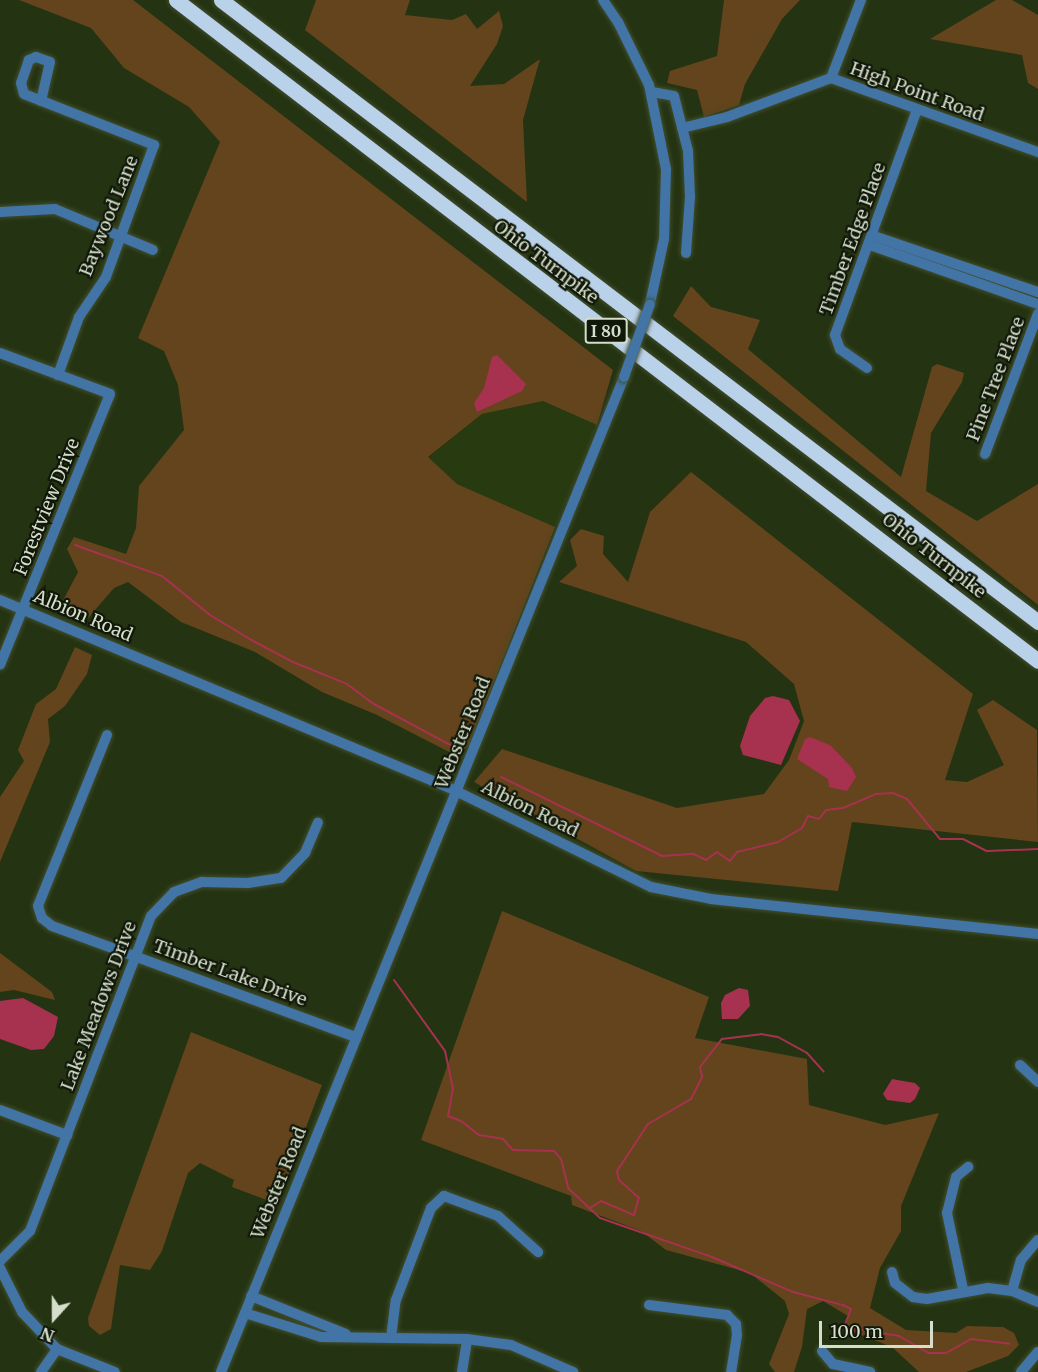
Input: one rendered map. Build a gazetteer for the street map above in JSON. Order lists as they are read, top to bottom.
{
  "streets": {
    "highway": ["Ohio Turnpike", "I 80"],
    "street": [
      "High Point Road",
      "Baywood Lane",
      "Timber Edge Place",
      "Pine Tree Place",
      "Forestview Drive",
      "Albion Road",
      "Webster Road",
      "Timber Lake Drive",
      "Lake Meadows Drive"
    ]
  },
  "crossings": [
    ["High Point Road", "Timber Edge Place"],
    ["Baywood Lane", "Forestview Drive"],
    ["Forestview Drive", "Albion Road"],
    ["Albion Road", "Webster Road"],
    ["Webster Road", "Timber Lake Drive"],
    ["Timber Lake Drive", "Lake Meadows Drive"]
  ],
  "scale_bar": "100 m",
  "north": "bottom"
}
